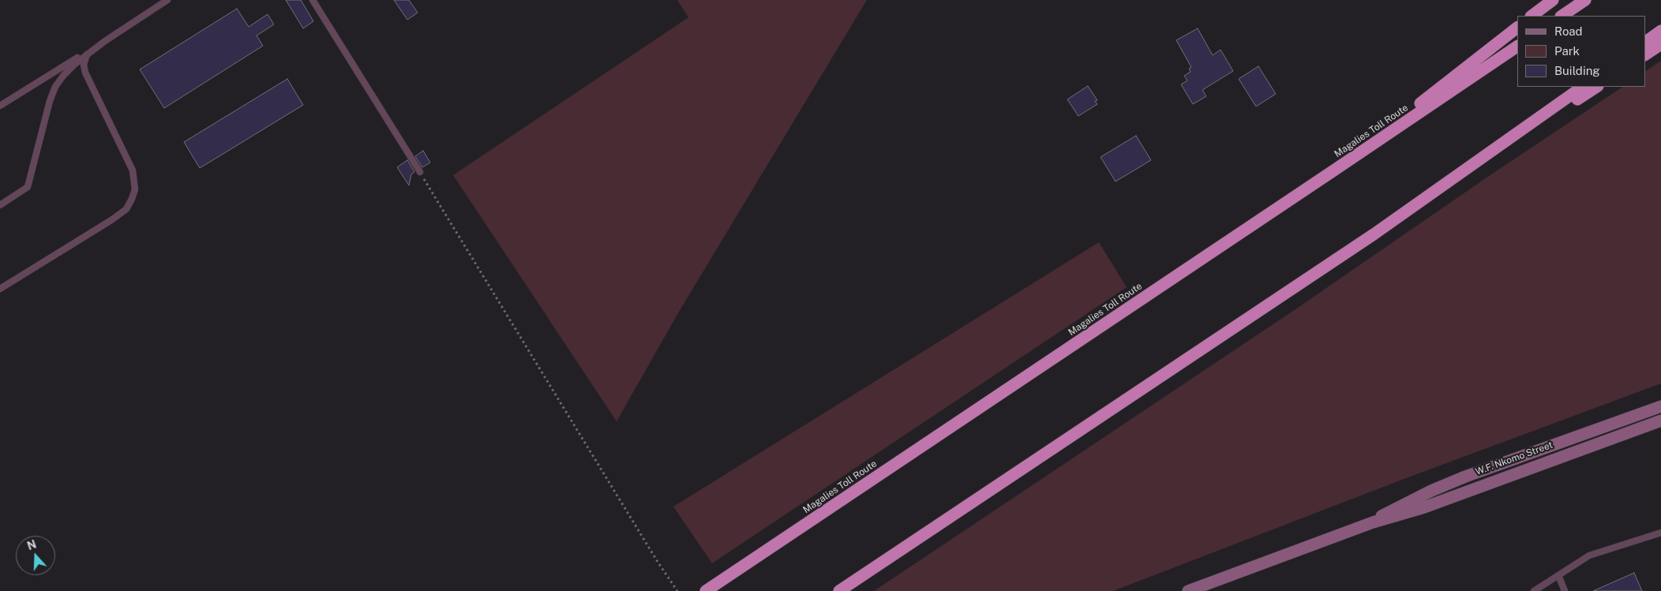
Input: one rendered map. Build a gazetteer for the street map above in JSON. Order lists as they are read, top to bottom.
{
  "streets": {
    "highway": ["Magalies Toll Route"],
    "main road": ["W.F. Nkomo Street"]
  },
  "legend": ["Road", "Park", "Building"],
  "north": "top"
}
